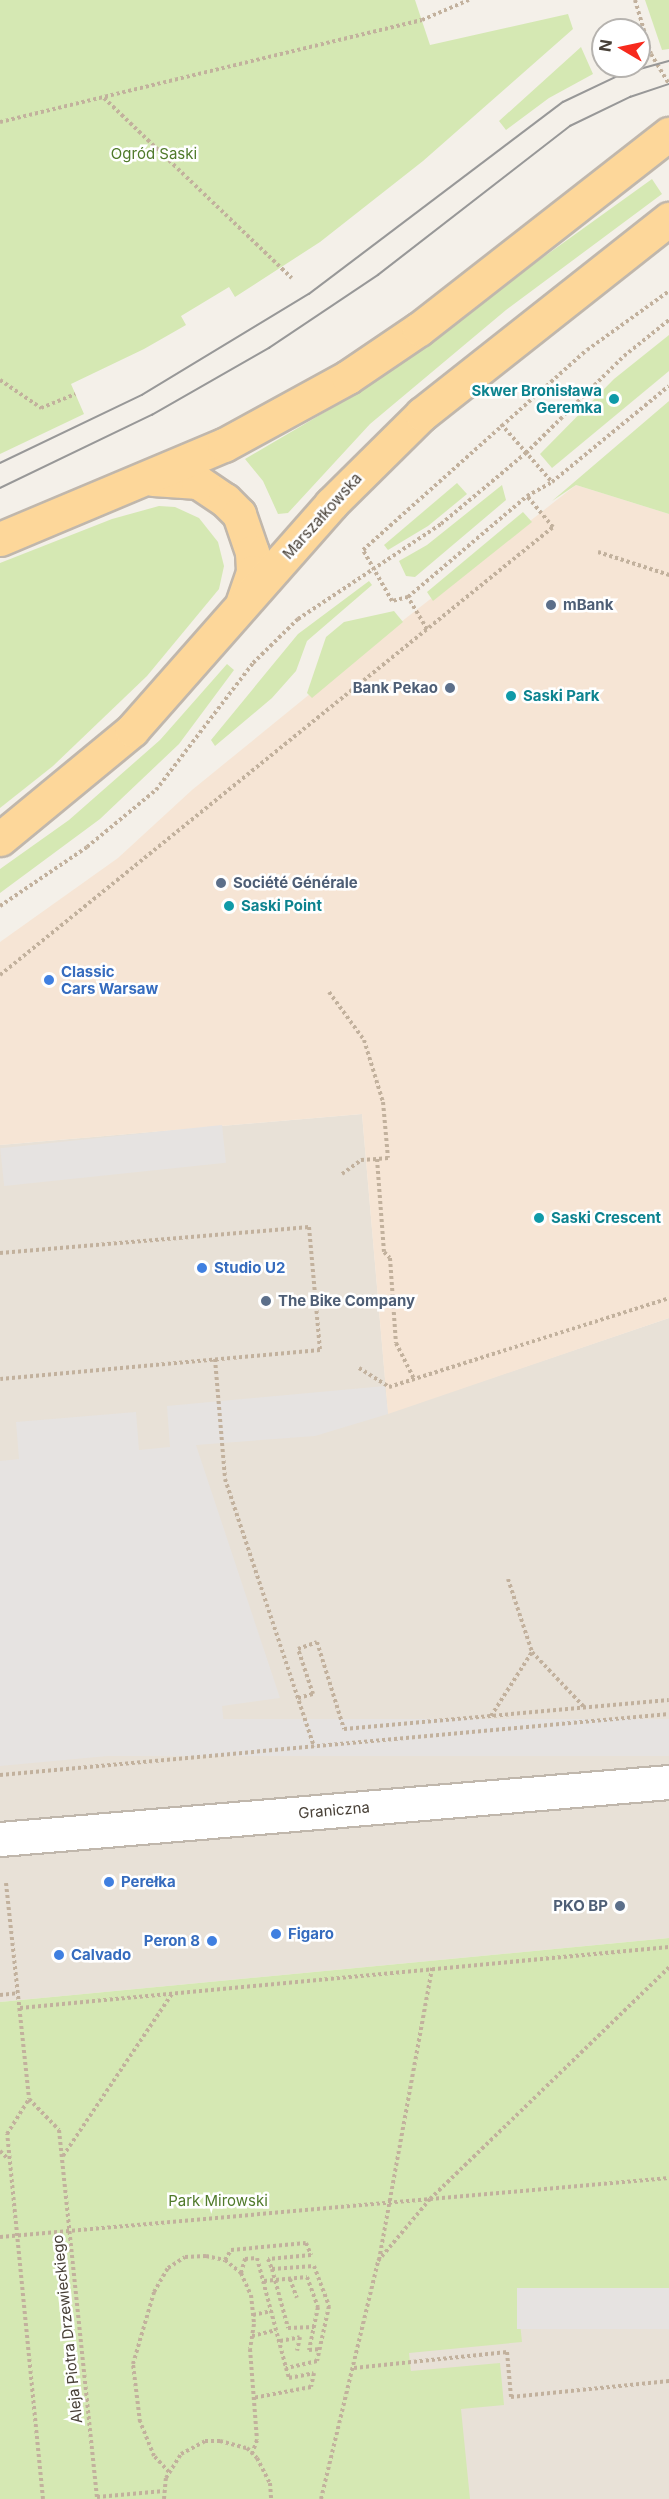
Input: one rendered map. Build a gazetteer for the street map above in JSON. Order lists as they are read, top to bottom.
{
  "streets": {
    "main road": ["Marszałkowska"],
    "street": ["Graniczna"],
    "path": ["Aleja Piotra Drzewieckiego"]
  },
  "parks": ["Ogród Saski", "Park Mirowski"],
  "places": [
    "Skwer Bronisława Geremka",
    "mBank",
    "Bank Pekao",
    "Saski Park",
    "Société Générale",
    "Saski Point",
    "Classic Cars Warsaw",
    "Saski Crescent",
    "Studio U2",
    "The Bike Company",
    "Perełka",
    "PKO BP",
    "Figaro",
    "Peron 8",
    "Calvado"
  ],
  "north": "left"
}
